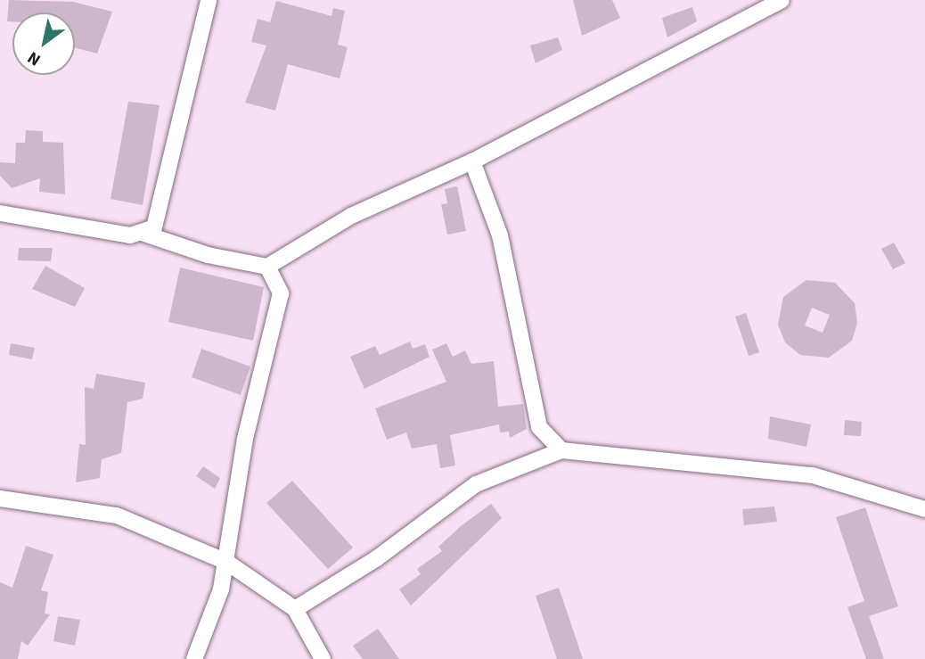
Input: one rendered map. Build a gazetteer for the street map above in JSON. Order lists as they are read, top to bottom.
{
  "north": "bottom left"
}
